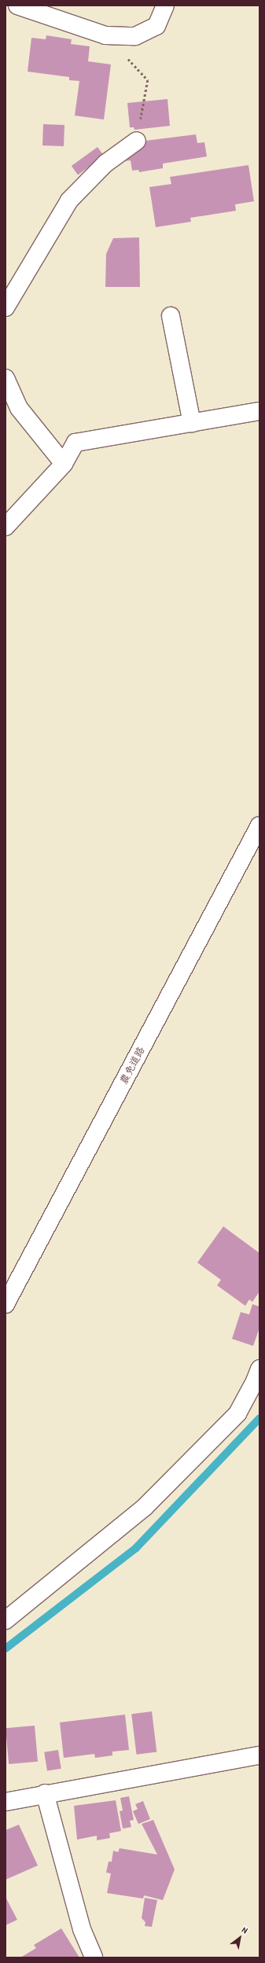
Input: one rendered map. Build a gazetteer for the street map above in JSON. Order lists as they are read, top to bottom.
{
  "streets": {
    "street": ["農免道路"]
  },
  "north": "top right"
}
